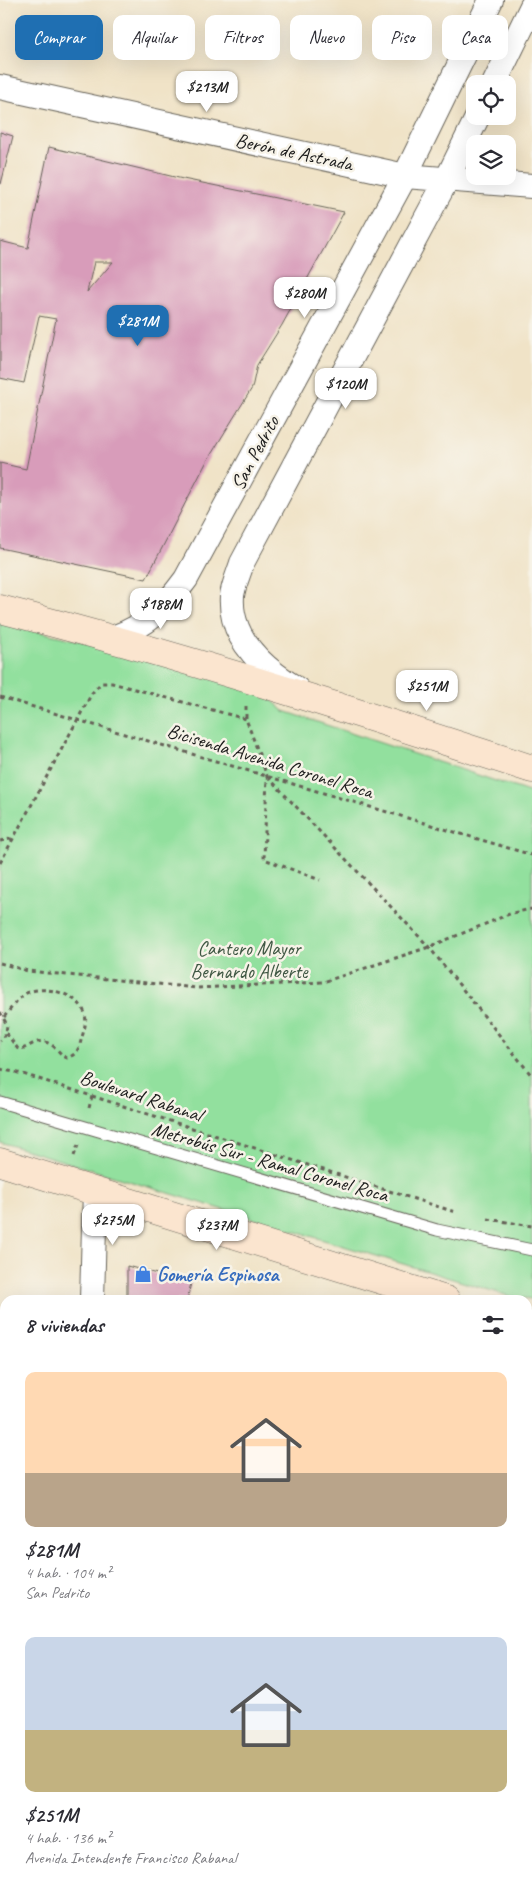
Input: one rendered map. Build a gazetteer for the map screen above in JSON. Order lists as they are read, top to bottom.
{
  "streets": {
    "street": ["Berón de Astrada", "San Pedrito"],
    "lane": ["Metrobús Sur - Ramal Coronel Roca"],
    "path": ["Bicisenda Avenida Coronel Roca", "Boulevard Rabanal"]
  },
  "crossings": [
    ["Berón de Astrada", "San Pedrito"]
  ],
  "parks": ["Cantero Mayor Bernardo Alberte"],
  "places": {
    "shop": ["Gomería Espinosa"]
  },
  "page": {
    "chip": [
      "Comprar",
      "Alquilar",
      "Filtros",
      "Nuevo",
      "Piso",
      "Casa"
    ],
    "price": [
      "$213M",
      "$280M",
      "$281M",
      "$120M",
      "$188M",
      "$251M",
      "$275M",
      "$237M"
    ],
    "heading": "8 viviendas",
    "list": [
      {
        "name": "$281M",
        "note": "4 hab. · 104 m² · San Pedrito"
      },
      {
        "name": "$251M",
        "note": "4 hab. · 136 m² · Avenida Intendente Francisco Rabanal"
      }
    ]
  }
}
